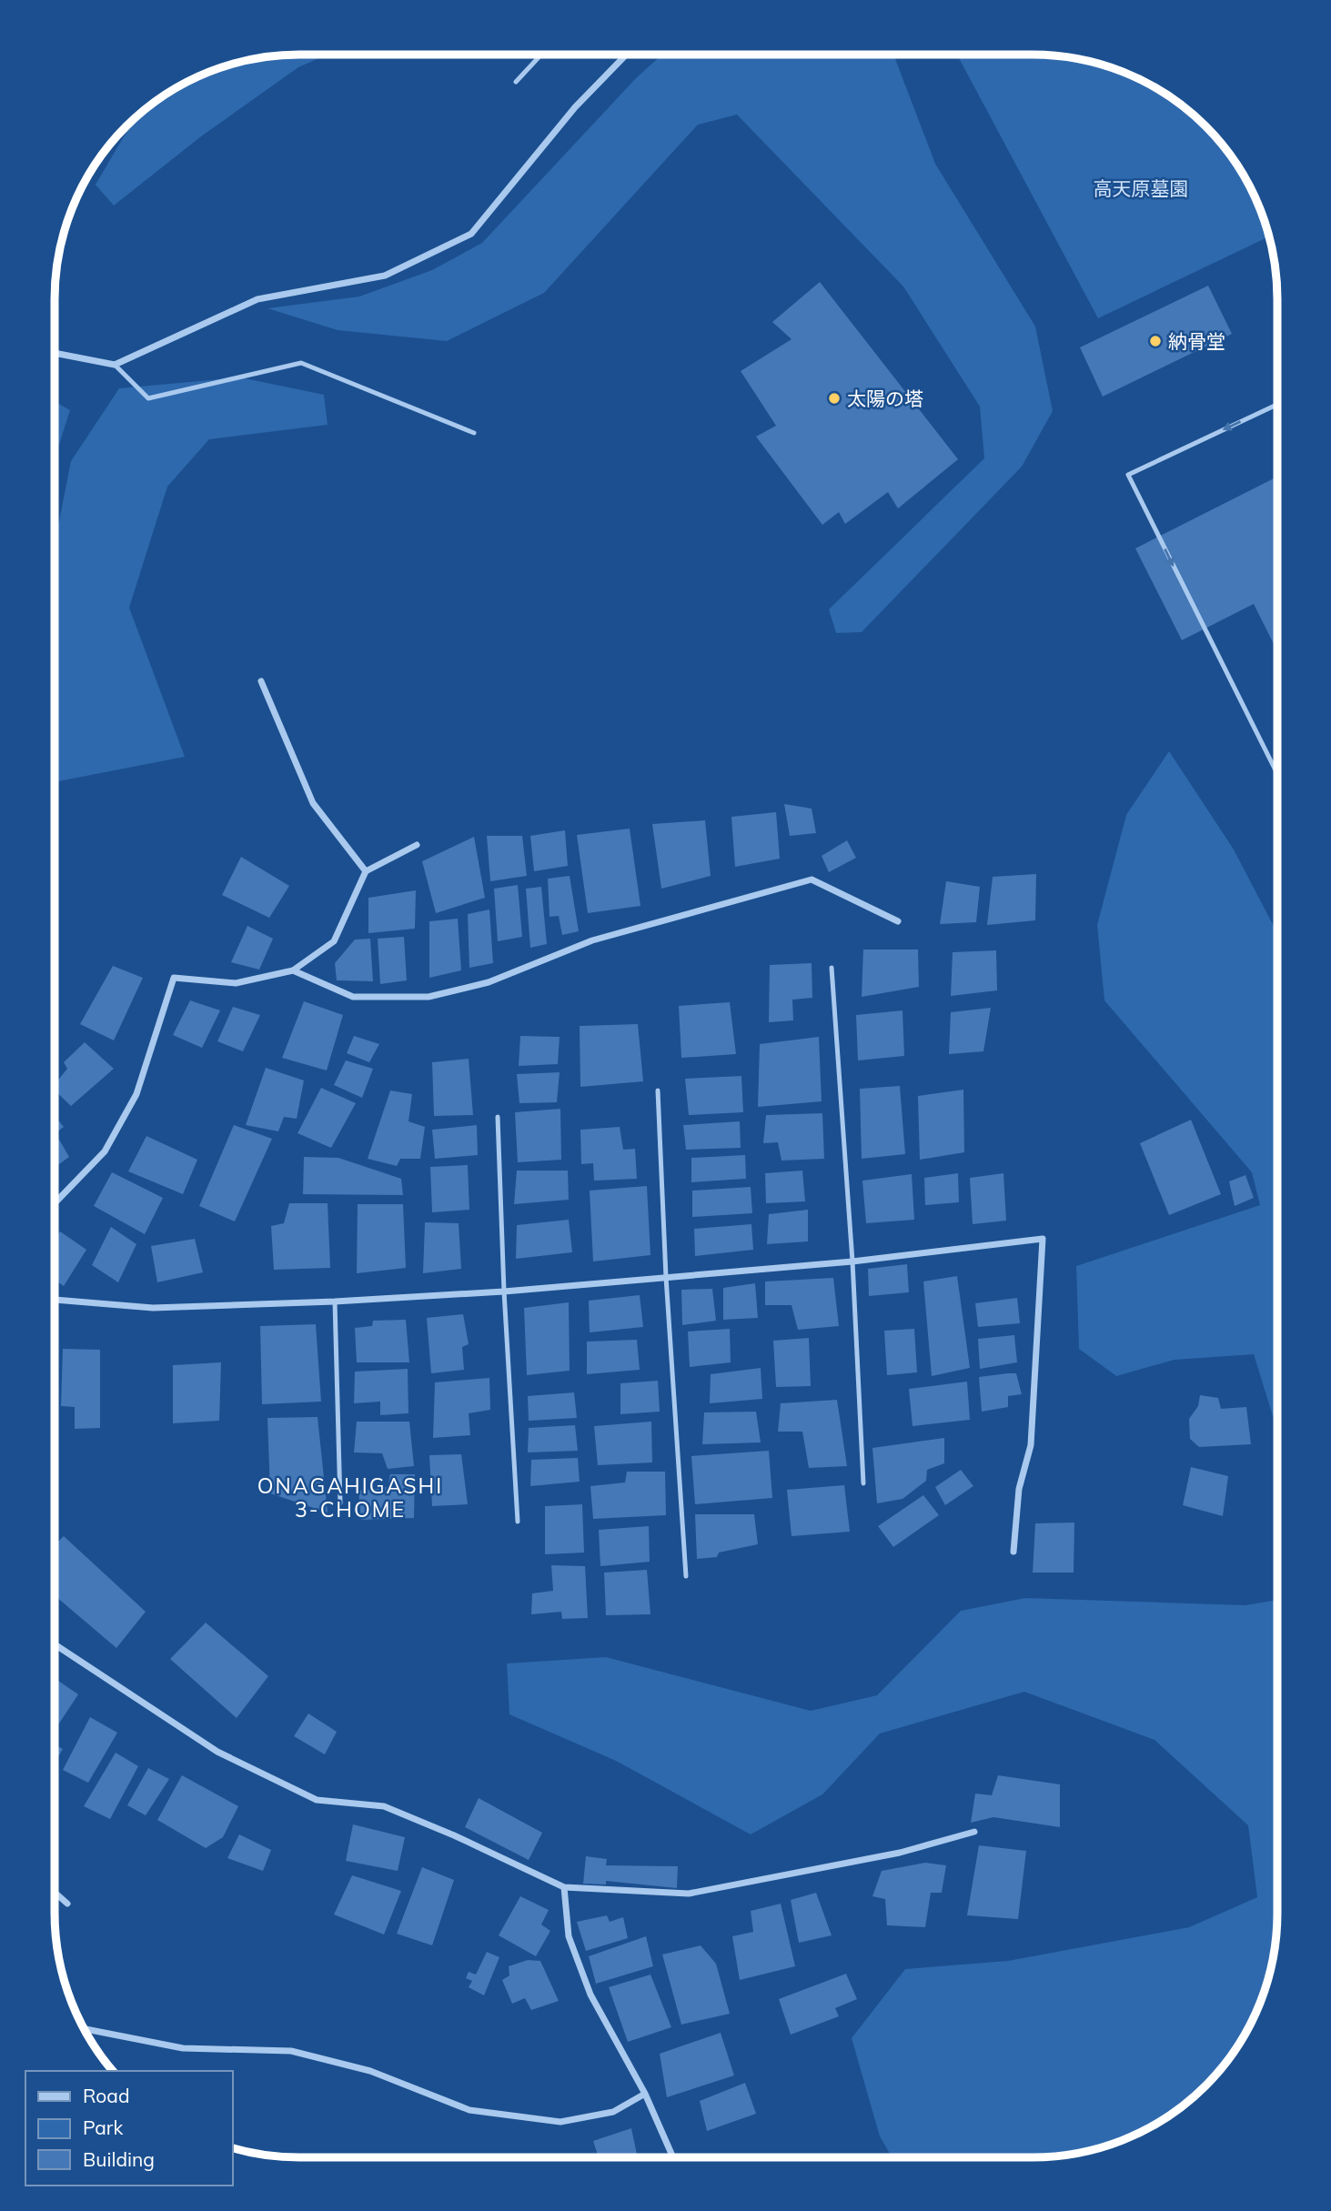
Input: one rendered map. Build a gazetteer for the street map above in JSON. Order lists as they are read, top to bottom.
{
  "districts": ["ONAGAHIGASHI 3-CHOME"],
  "parks": ["高天原墓園"],
  "places": ["納骨堂", "太陽の塔"],
  "legend": ["Road", "Park", "Building"]
}
